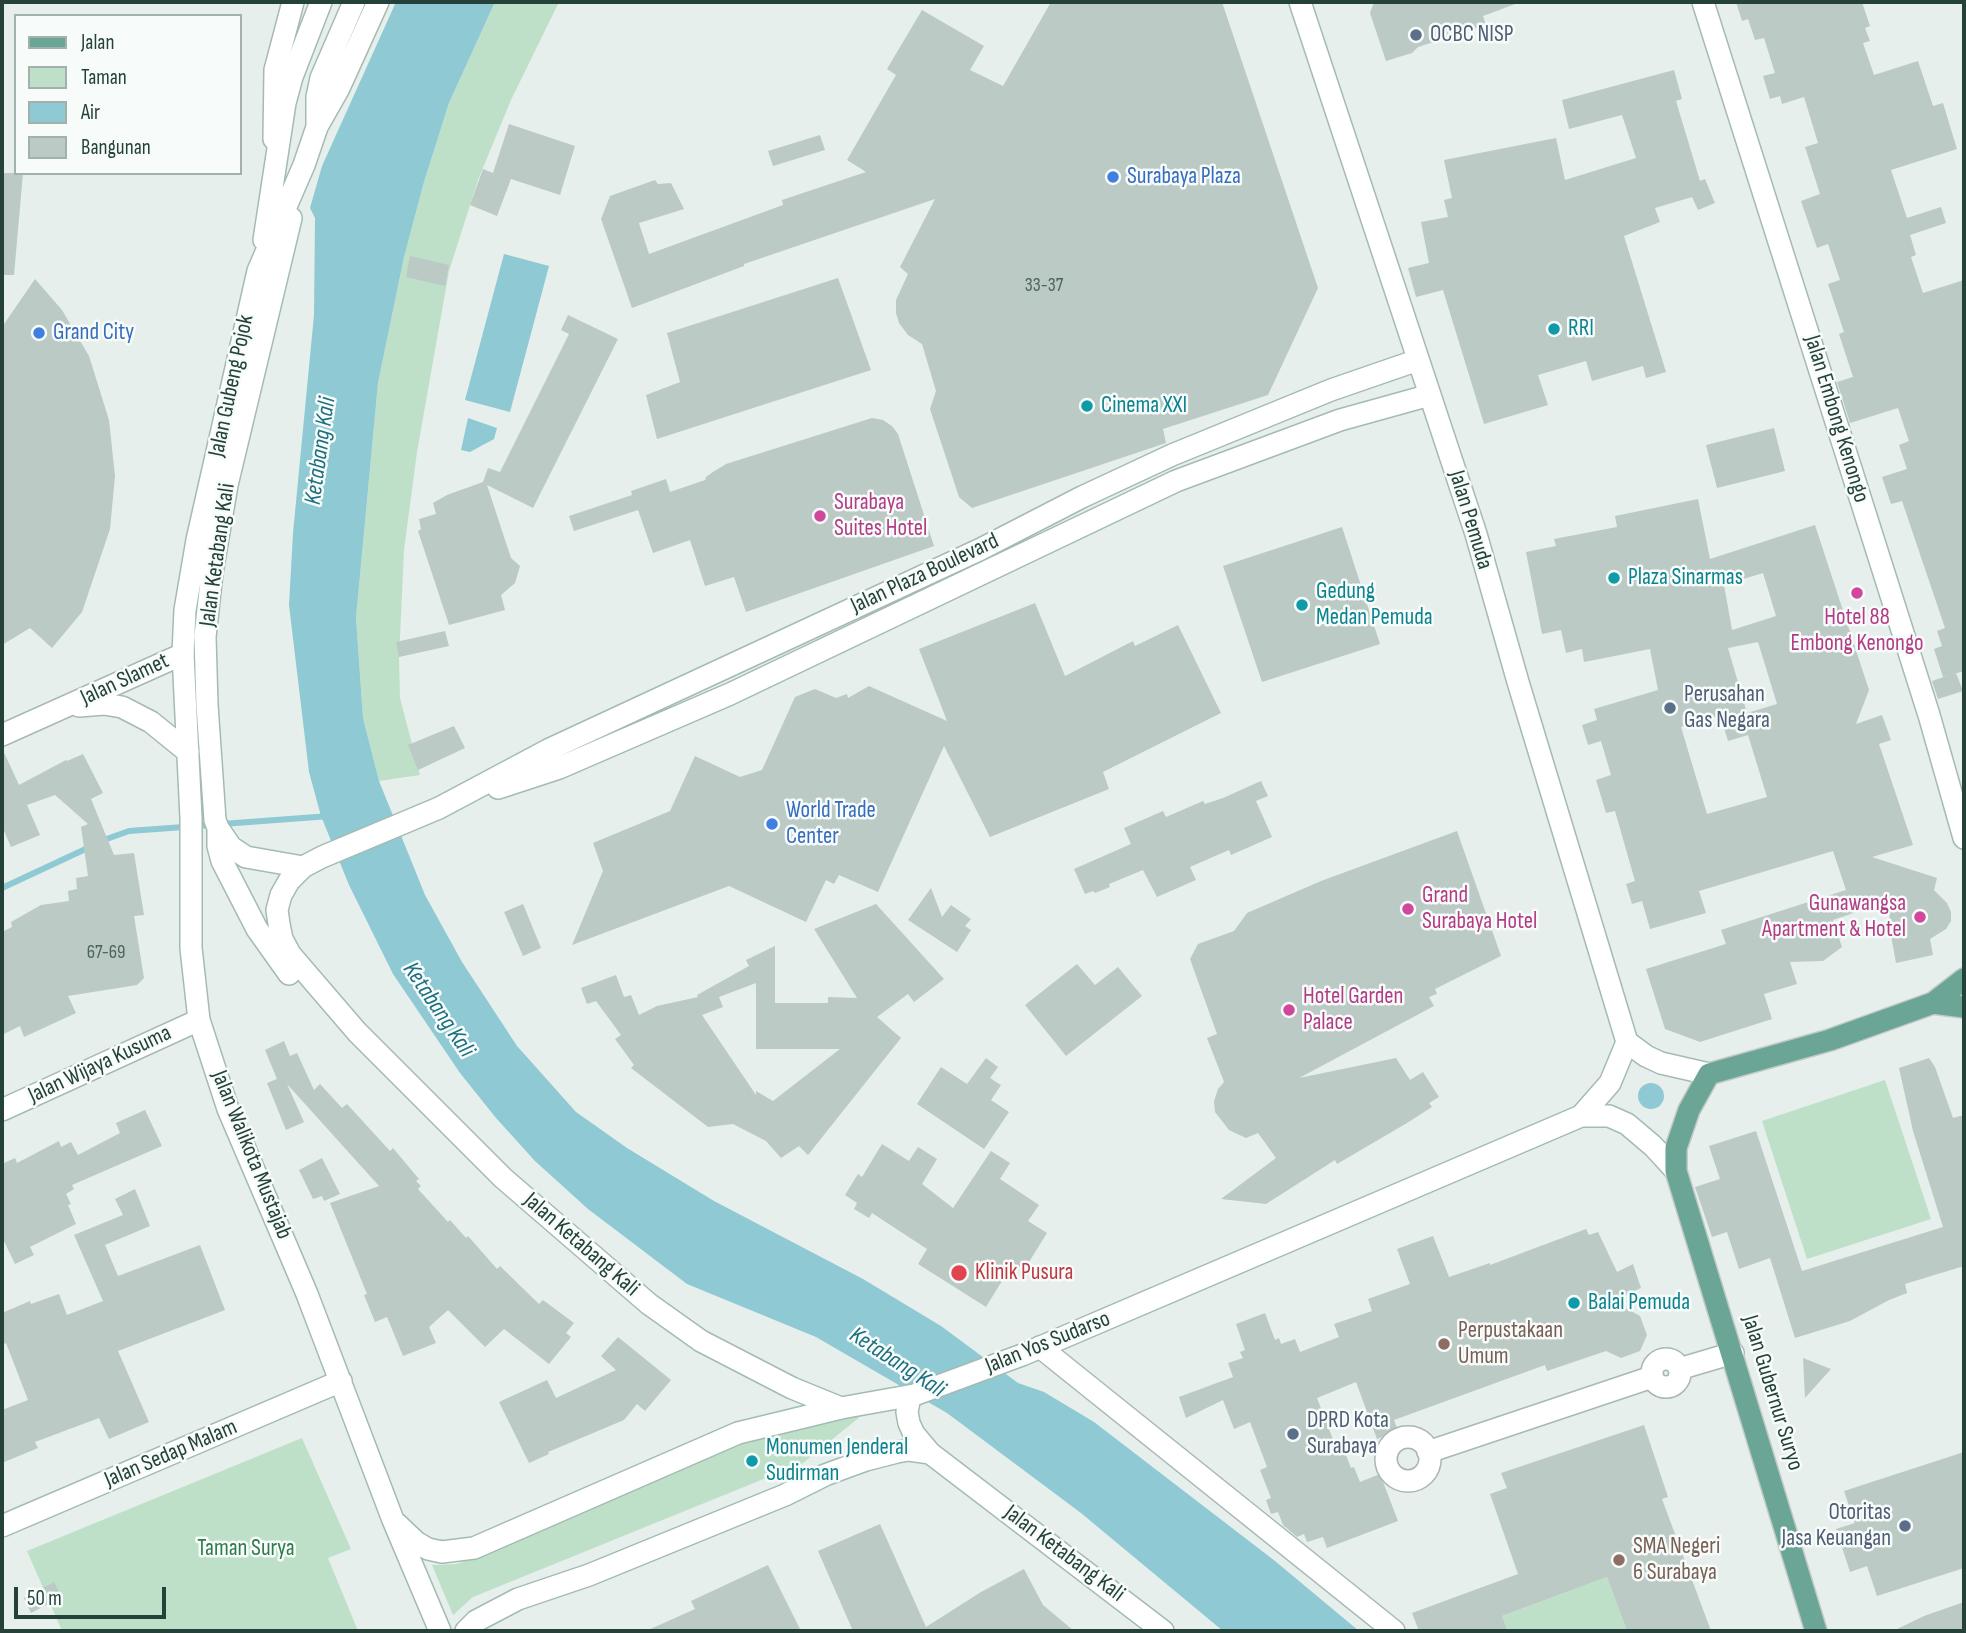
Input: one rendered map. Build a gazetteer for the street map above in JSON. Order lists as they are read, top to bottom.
{
  "streets": {
    "main road": ["Jalan Gubernur Suryo"],
    "street": [
      "Jalan Gubeng Pojok",
      "Jalan Embong Kenongo",
      "Jalan Pemuda",
      "Jalan Ketabang Kali",
      "Jalan Plaza Boulevard",
      "Jalan Slamet",
      "Jalan Wijaya Kusuma",
      "Jalan Walikota Mustajab",
      "Jalan Yos Sudarso",
      "Jalan Sedap Malam"
    ]
  },
  "crossings": [
    ["Jalan Gubeng Pojok", "Jalan Ketabang Kali"],
    ["Jalan Gubeng Pojok", "Jalan Slamet"],
    ["Jalan Gubeng Pojok", "Jalan Walikota Mustajab"],
    ["Jalan Pemuda", "Jalan Plaza Boulevard"],
    ["Jalan Ketabang Kali", "Jalan Plaza Boulevard"],
    ["Jalan Ketabang Kali", "Jalan Yos Sudarso"],
    ["Jalan Slamet", "Jalan Walikota Mustajab"],
    ["Jalan Wijaya Kusuma", "Jalan Walikota Mustajab"],
    ["Jalan Walikota Mustajab", "Jalan Yos Sudarso"],
    ["Jalan Walikota Mustajab", "Jalan Sedap Malam"],
    ["Jalan Yos Sudarso", "Jalan Gubernur Suryo"]
  ],
  "water": ["Ketabang Kali"],
  "parks": ["Taman Surya"],
  "places": [
    "OCBC NISP",
    "Surabaya Plaza",
    "RRI",
    "Grand City",
    "Cinema XXI",
    "Surabaya Suites Hotel",
    "Plaza Sinarmas",
    "Hotel 88 Embong Kenongo",
    "Gedung Medan Pemuda",
    "Perusahan Gas Negara",
    "World Trade Center",
    "Grand Surabaya Hotel",
    "Gunawangsa Apartment & Hotel",
    "Hotel Garden Palace",
    "Klinik Pusura",
    "Balai Pemuda",
    "Perpustakaan Umum",
    "DPRD Kota Surabaya",
    "Monumen Jenderal Sudirman",
    "Otoritas Jasa Keuangan",
    "SMA Negeri 6 Surabaya"
  ],
  "house_numbers": ["33-37", "67-69"],
  "legend": [
    "Jalan",
    "Taman",
    "Air",
    "Bangunan"
  ],
  "scale_bar": "50 m"
}
